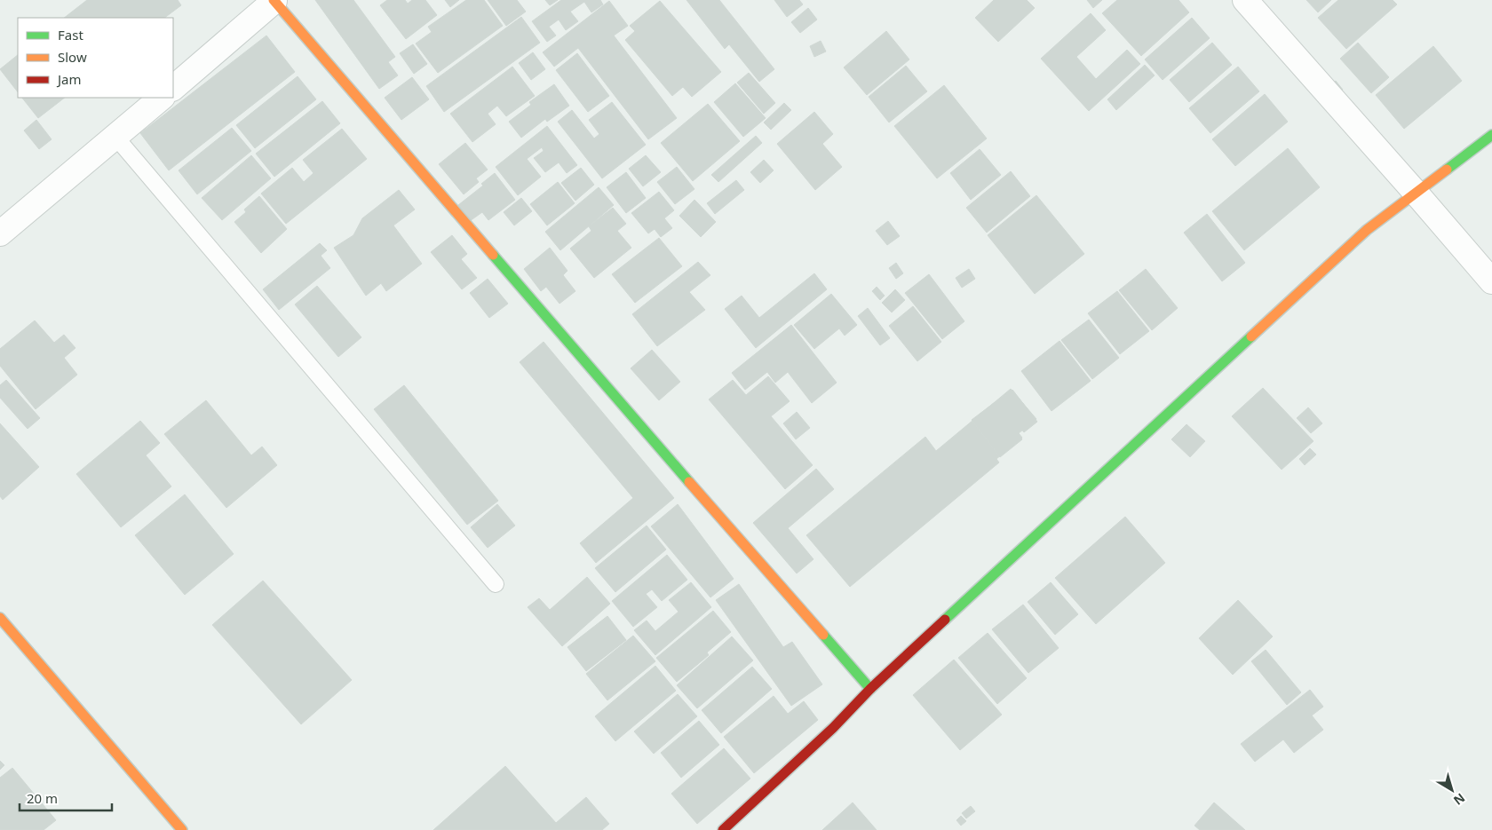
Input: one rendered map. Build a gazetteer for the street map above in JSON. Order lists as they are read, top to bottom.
{
  "legend": ["Fast", "Slow", "Jam"],
  "scale_bar": "20 m",
  "north": "bottom right"
}
